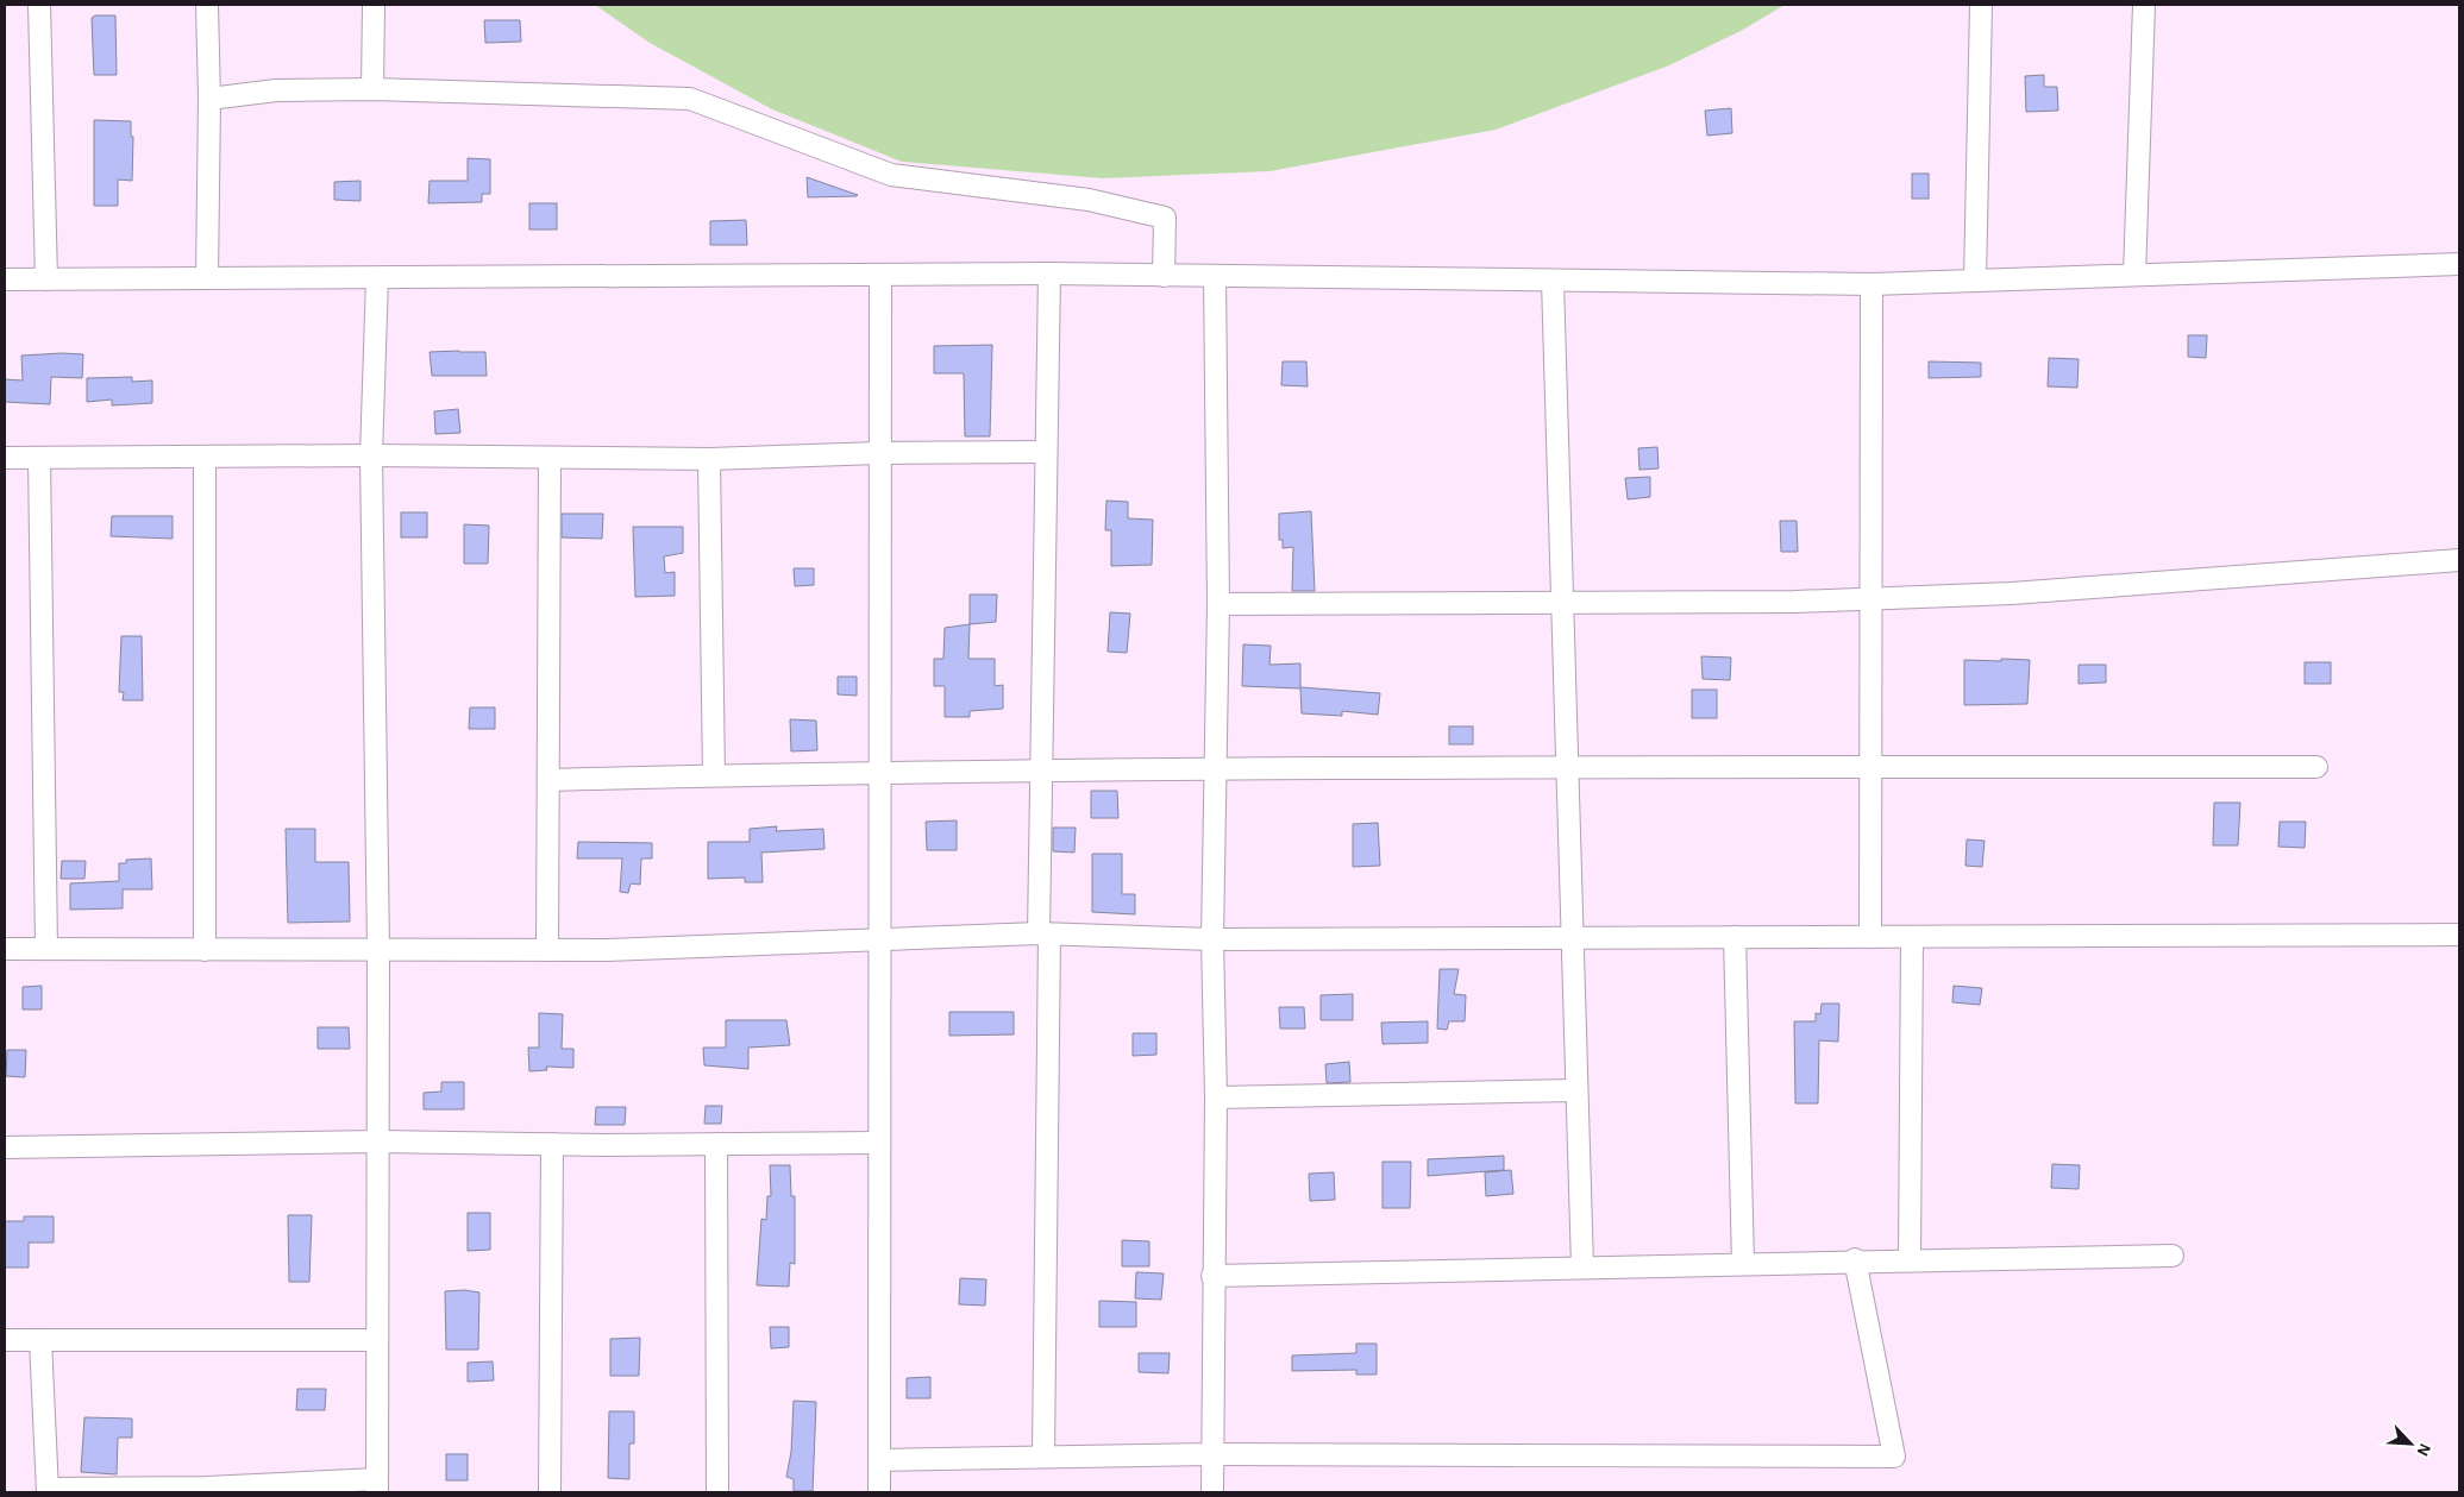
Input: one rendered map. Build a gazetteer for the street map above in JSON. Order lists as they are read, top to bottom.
{
  "north": "bottom right"
}
